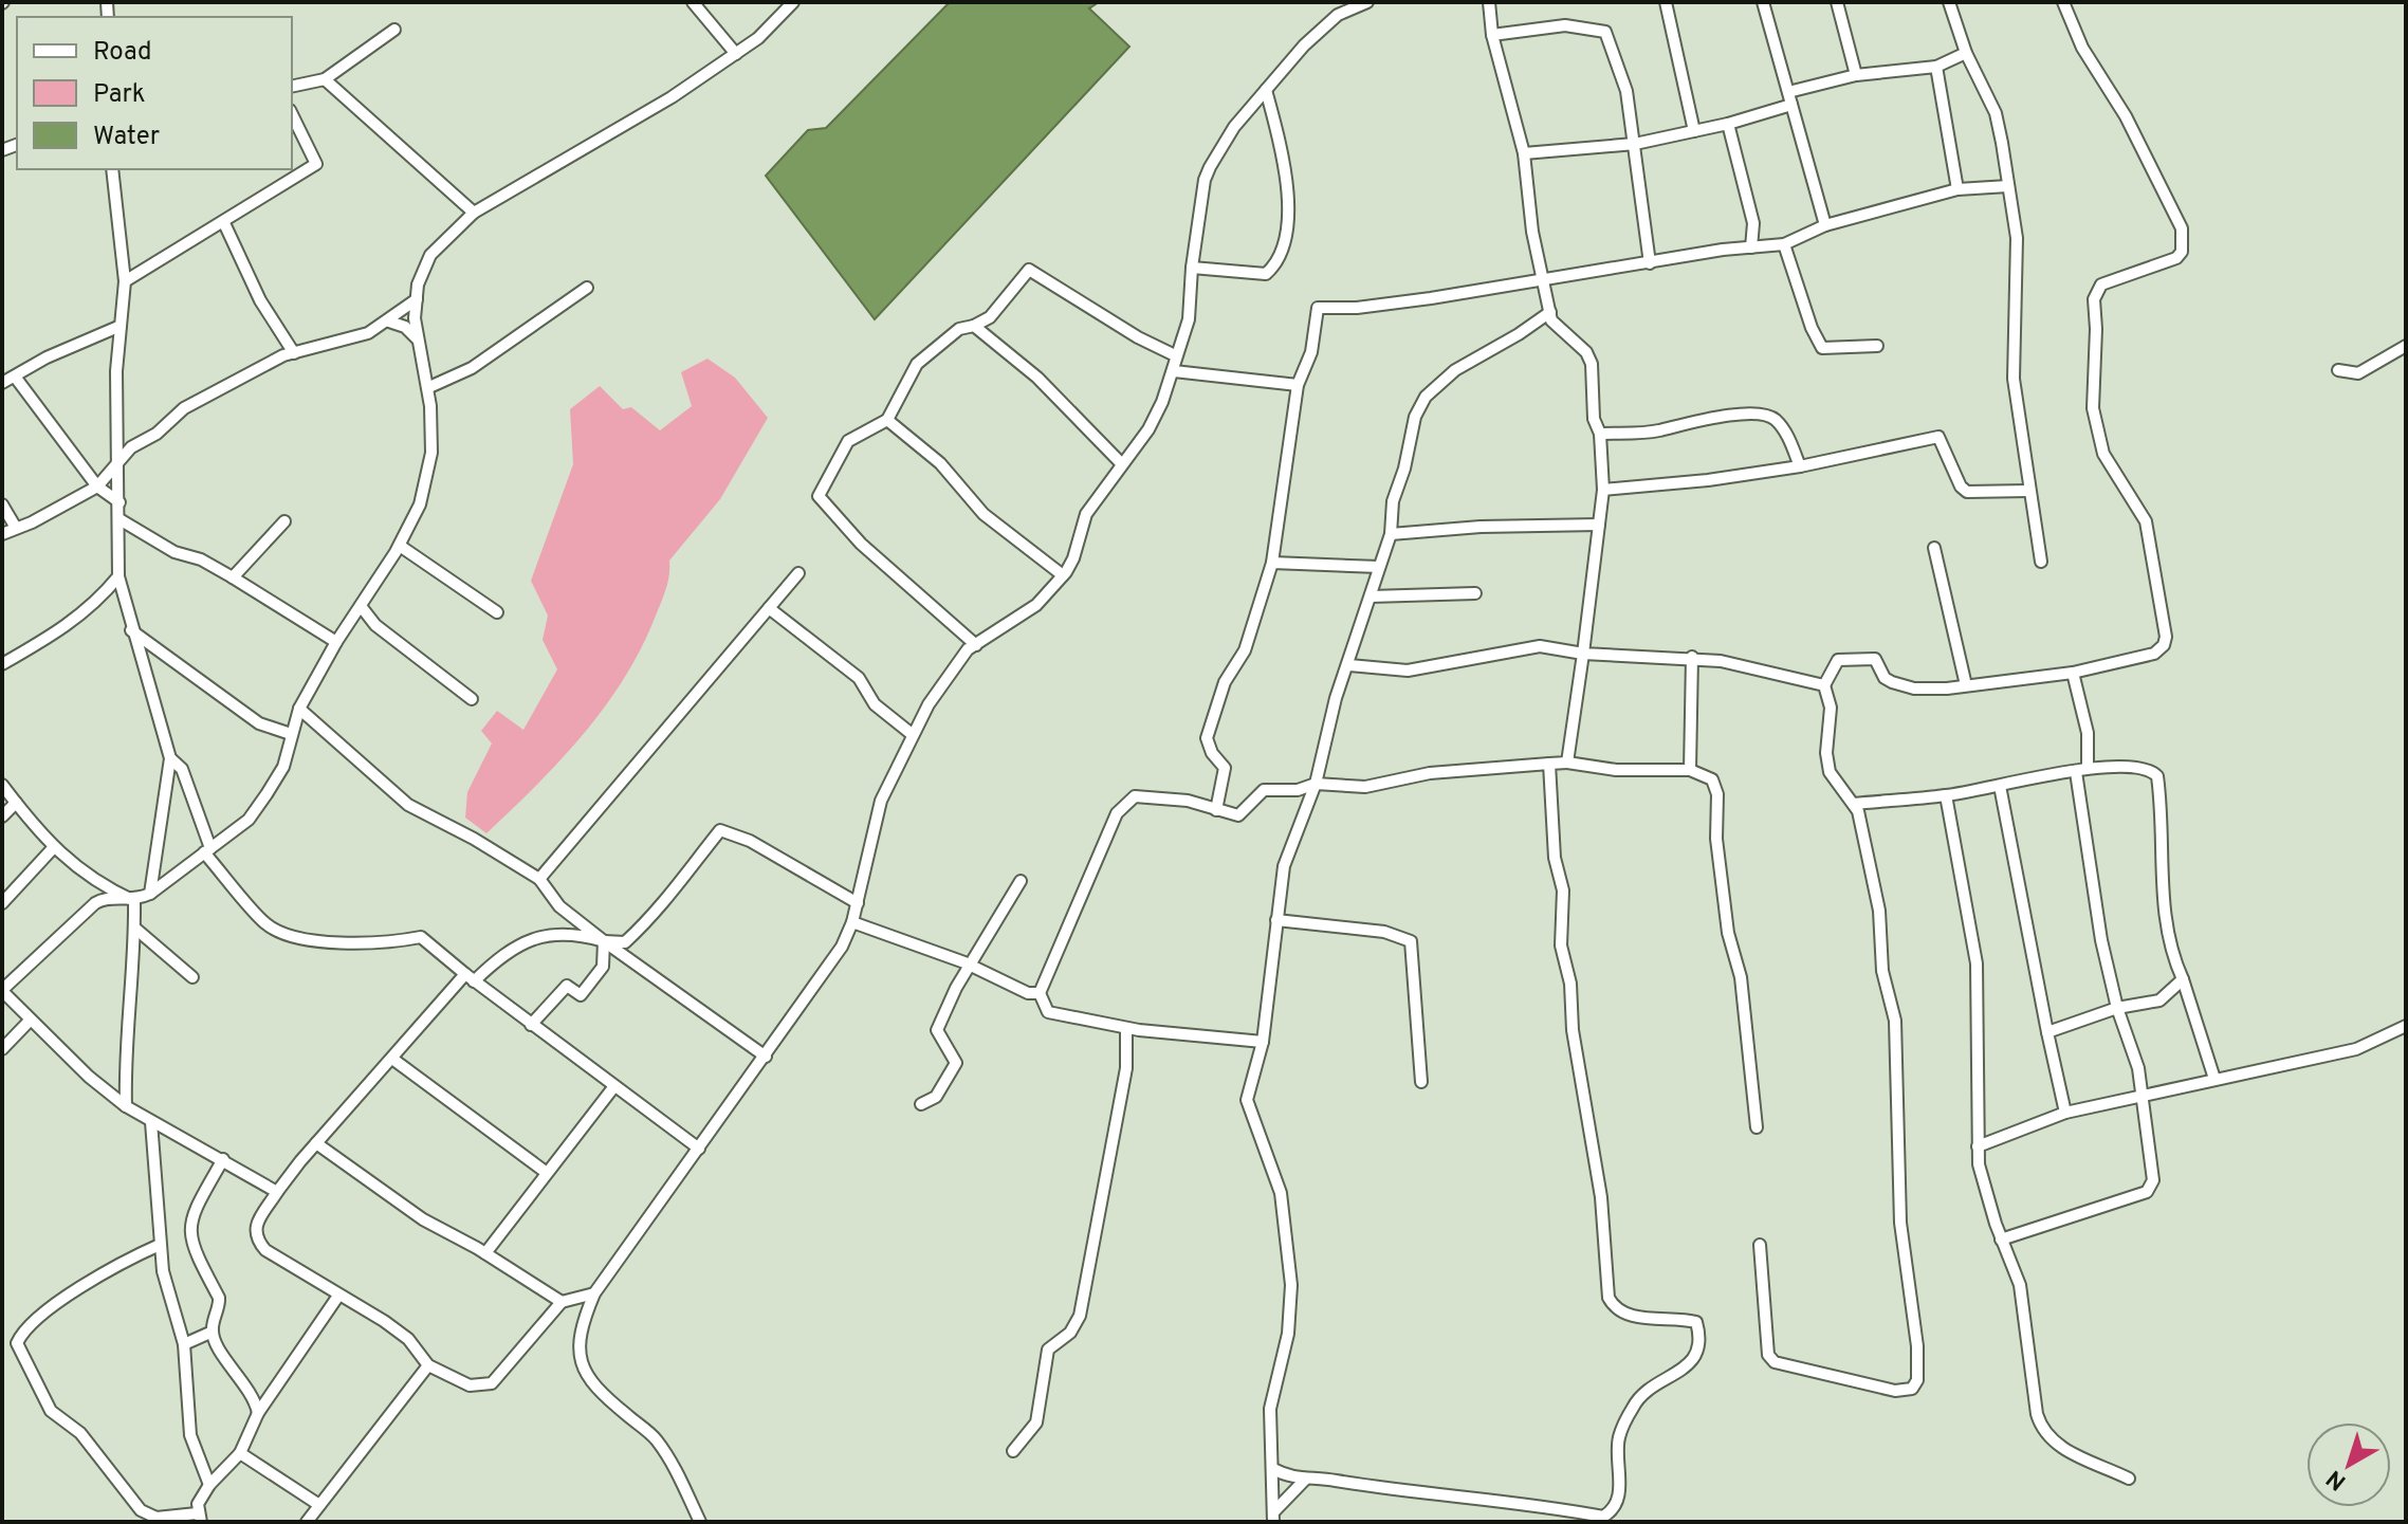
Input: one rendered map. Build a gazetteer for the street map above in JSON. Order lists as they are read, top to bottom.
{
  "legend": ["Road", "Park", "Water"],
  "north": "bottom left"
}
